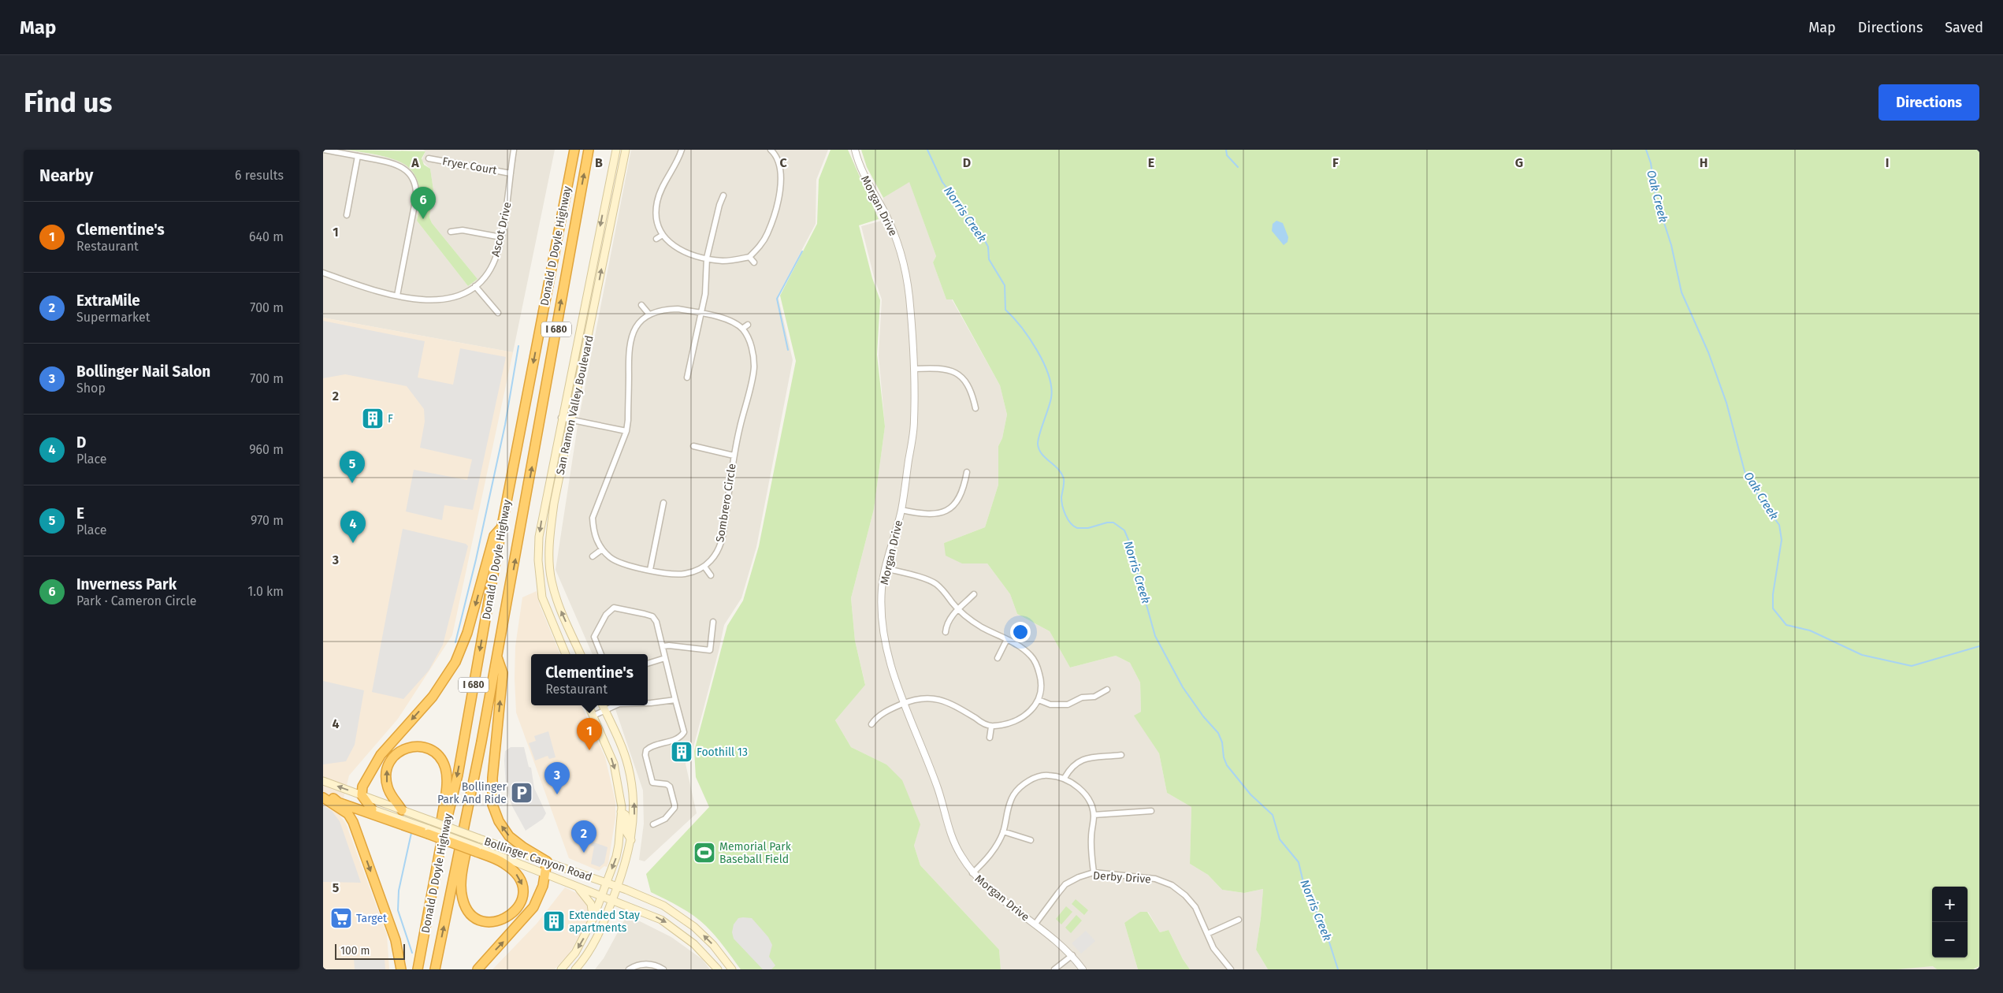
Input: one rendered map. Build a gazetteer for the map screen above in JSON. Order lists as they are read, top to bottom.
{
  "streets": {
    "highway": ["Donald D Doyle Highway", "I 680"],
    "main road": ["San Ramon Valley Boulevard", "Bollinger Canyon Road"],
    "street": [
      "Fryer Court",
      "Morgan Drive",
      "Ascot Drive",
      "Sombrero Circle",
      "Derby Drive"
    ]
  },
  "crossings": [
    ["Fryer Court", "Ascot Drive"],
    ["Morgan Drive", "Derby Drive"]
  ],
  "water": ["Oak Creek", "Norris Creek"],
  "places": {
    "building": ["F", "Foothill 13", "Extended Stay apartments"],
    "parking": ["Bollinger Park And Ride"],
    "sports": ["Memorial Park Baseball Field"],
    "supermarket": ["Target"]
  },
  "scale_bar": "100 m",
  "page": {
    "header": "Map",
    "nav": ["Map", "Directions", "Saved"],
    "buttons": "Directions",
    "title": "Find us",
    "heading": ["Nearby", "6 results"],
    "pins": [
      "6",
      "5",
      "4",
      "1",
      "3",
      "2"
    ],
    "list": [
      {
        "mark": "1",
        "name": "Clementine's",
        "note": "Restaurant",
        "value": "640 m"
      },
      {
        "mark": "2",
        "name": "ExtraMile",
        "note": "Supermarket",
        "value": "700 m"
      },
      {
        "mark": "3",
        "name": "Bollinger Nail Salon",
        "note": "Shop",
        "value": "700 m"
      },
      {
        "mark": "4",
        "name": "D",
        "note": "Place",
        "value": "960 m"
      },
      {
        "mark": "5",
        "name": "E",
        "note": "Place",
        "value": "970 m"
      },
      {
        "mark": "6",
        "name": "Inverness Park",
        "note": "Park · Cameron Circle",
        "value": "1.0 km"
      }
    ],
    "popup": ["Clementine's", "Restaurant"],
    "map_buttons": ["+", "−"],
    "scale": "100 m"
  },
  "grid": {
    "columns": [
      "A",
      "B",
      "C",
      "D",
      "E",
      "F",
      "G",
      "H",
      "I"
    ],
    "rows": [
      "1",
      "2",
      "3",
      "4",
      "5"
    ]
  }
}
